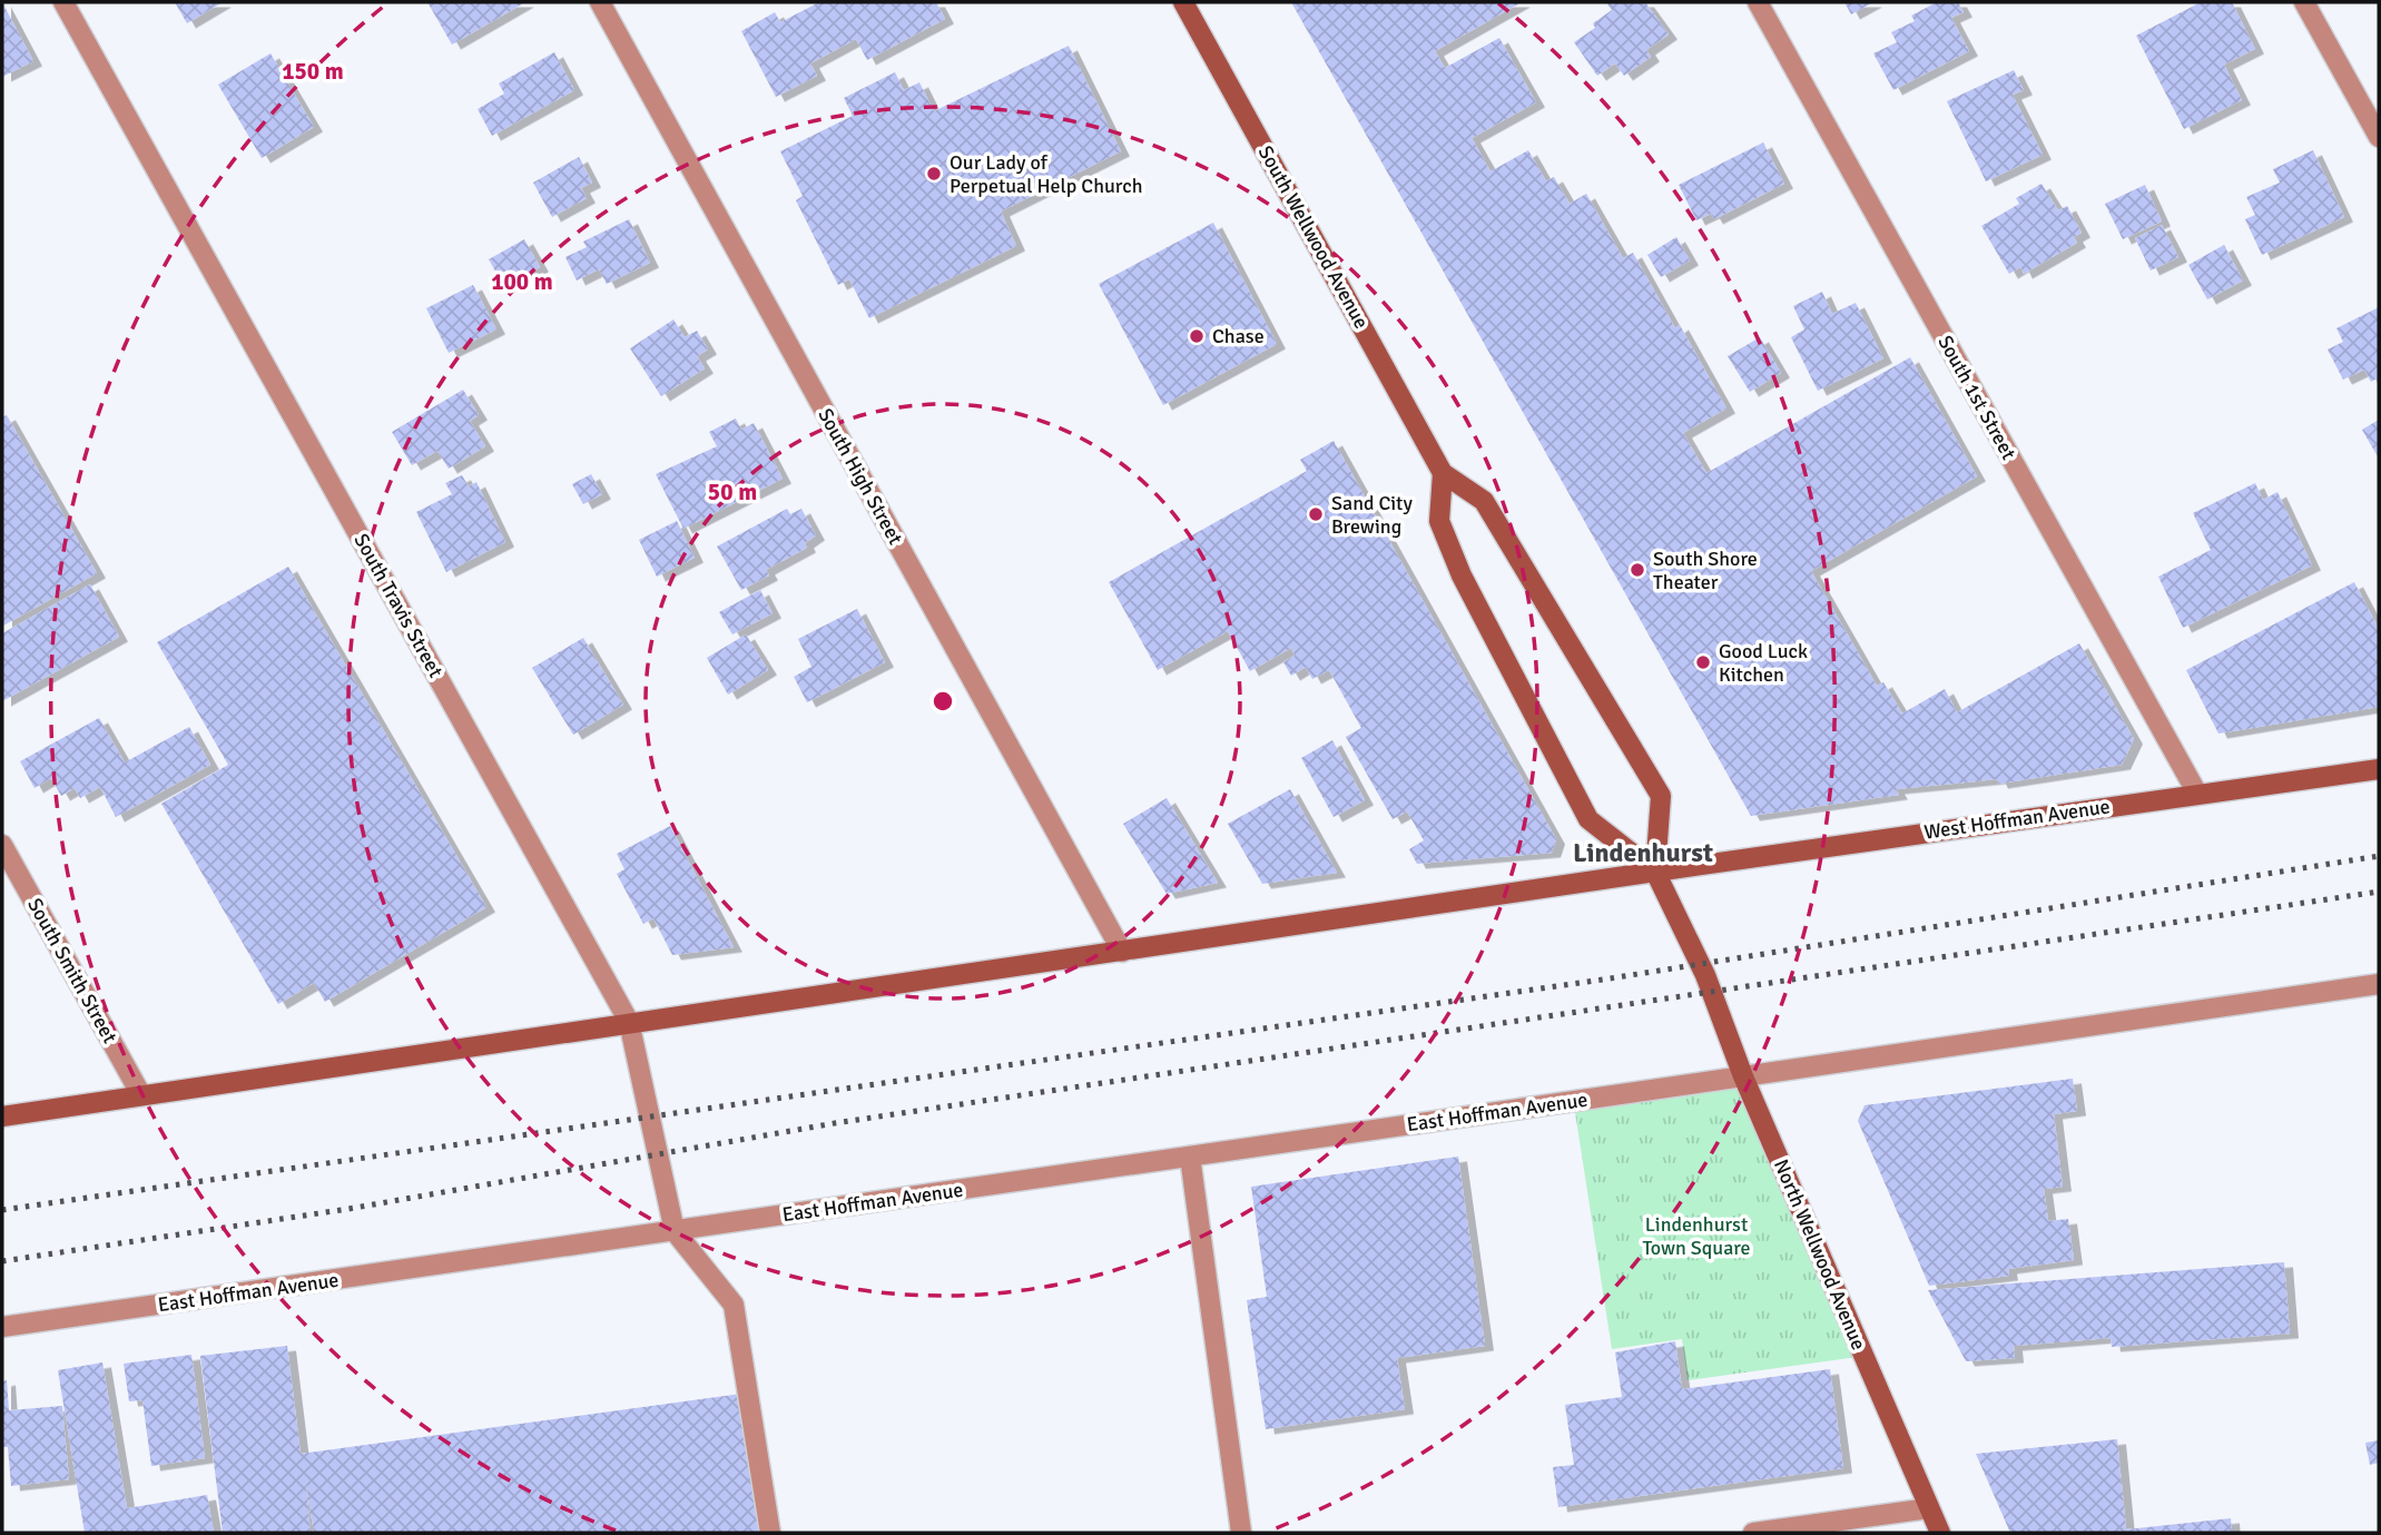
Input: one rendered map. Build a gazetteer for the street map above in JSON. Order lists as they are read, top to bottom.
{
  "streets": {
    "main road": ["South Wellwood Avenue", "West Hoffman Avenue", "North Wellwood Avenue"],
    "street": [
      "South 1st Street",
      "South High Street",
      "South Travis Street",
      "South Smith Street",
      "East Hoffman Avenue"
    ]
  },
  "crossings": [
    ["South Wellwood Avenue", "West Hoffman Avenue"],
    ["South Wellwood Avenue", "North Wellwood Avenue"],
    ["South 1st Street", "West Hoffman Avenue"],
    ["South Travis Street", "East Hoffman Avenue"],
    ["West Hoffman Avenue", "North Wellwood Avenue"],
    ["East Hoffman Avenue", "North Wellwood Avenue"]
  ],
  "districts": ["Lindenhurst"],
  "parks": ["Lindenhurst Town Square"],
  "places": [
    "Our Lady of Perpetual Help Church",
    "Chase",
    "Sand City Brewing",
    "South Shore Theater",
    "Good Luck Kitchen"
  ],
  "rings": ["150 m", "100 m", "50 m"]
}
